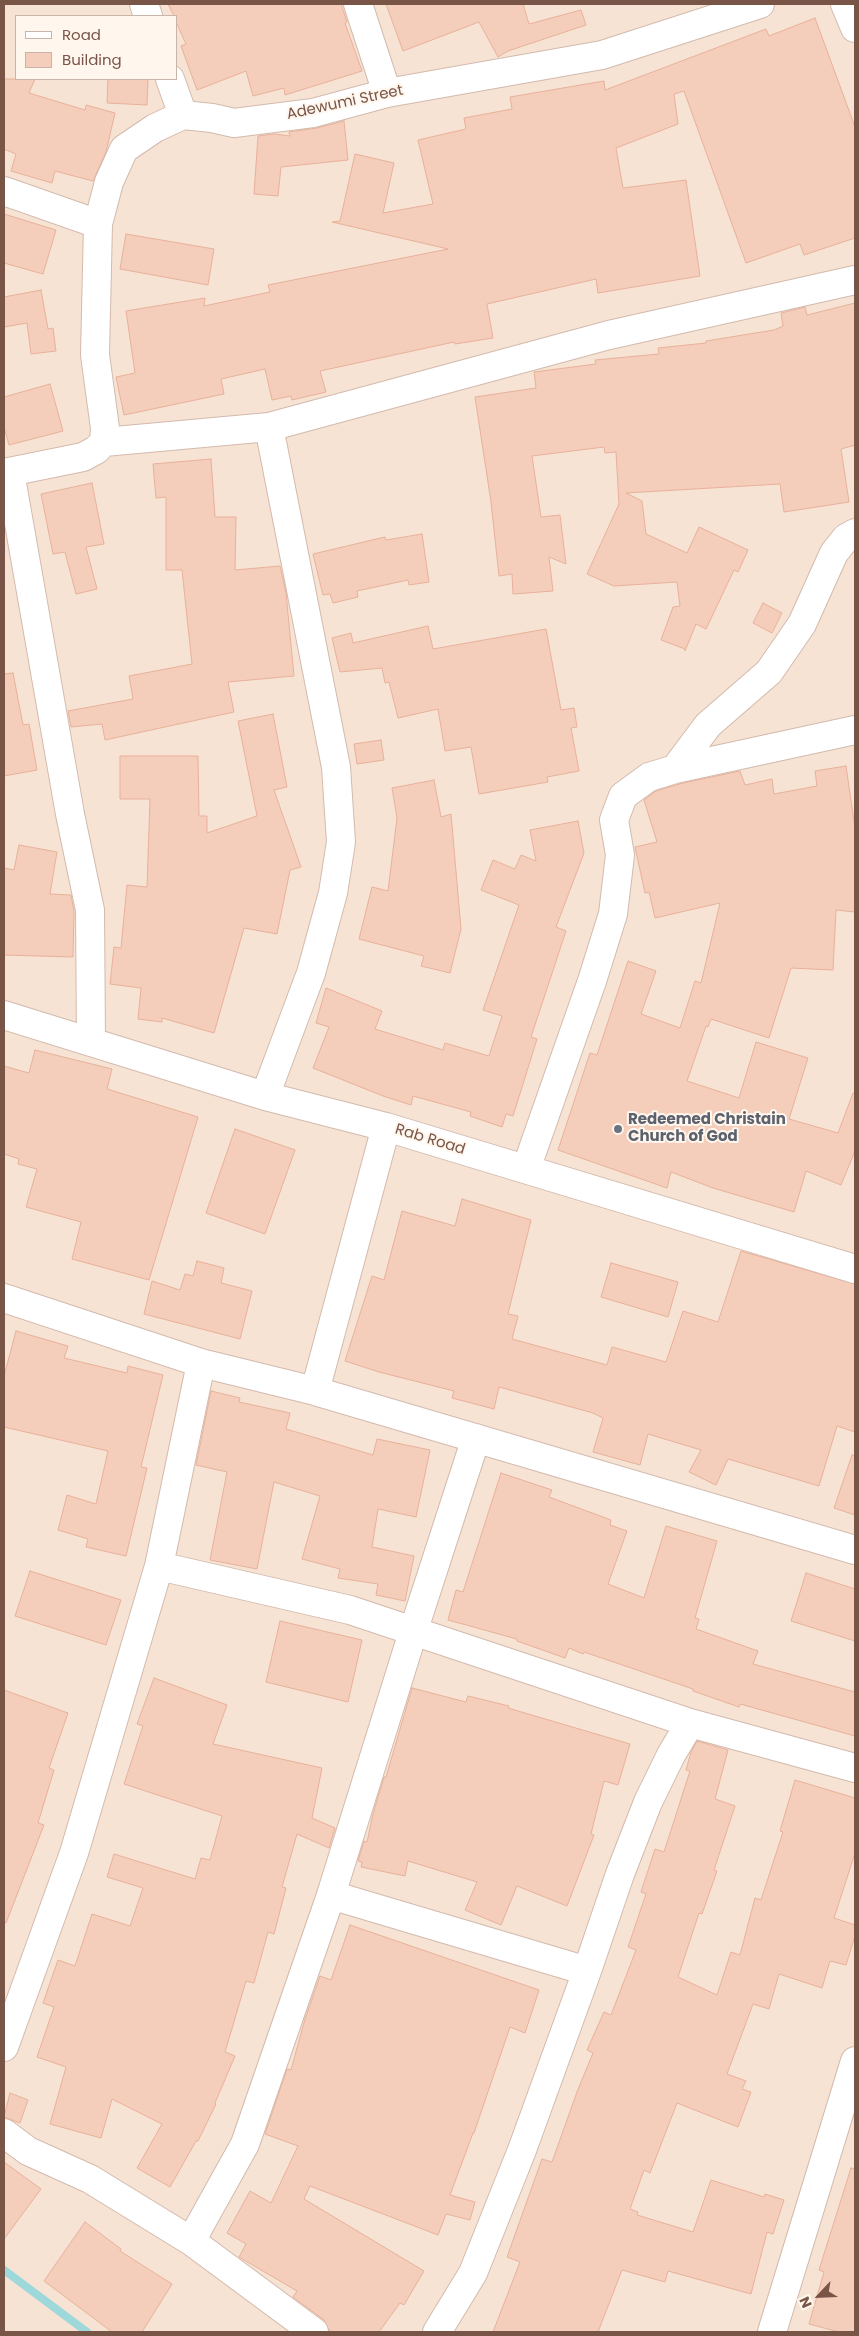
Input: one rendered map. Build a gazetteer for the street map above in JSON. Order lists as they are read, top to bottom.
{
  "streets": {
    "street": ["Adewumi Street", "Rab Road"]
  },
  "places": ["Redeemed Christain Church of God"],
  "legend": ["Road", "Building"],
  "north": "bottom left"
}
